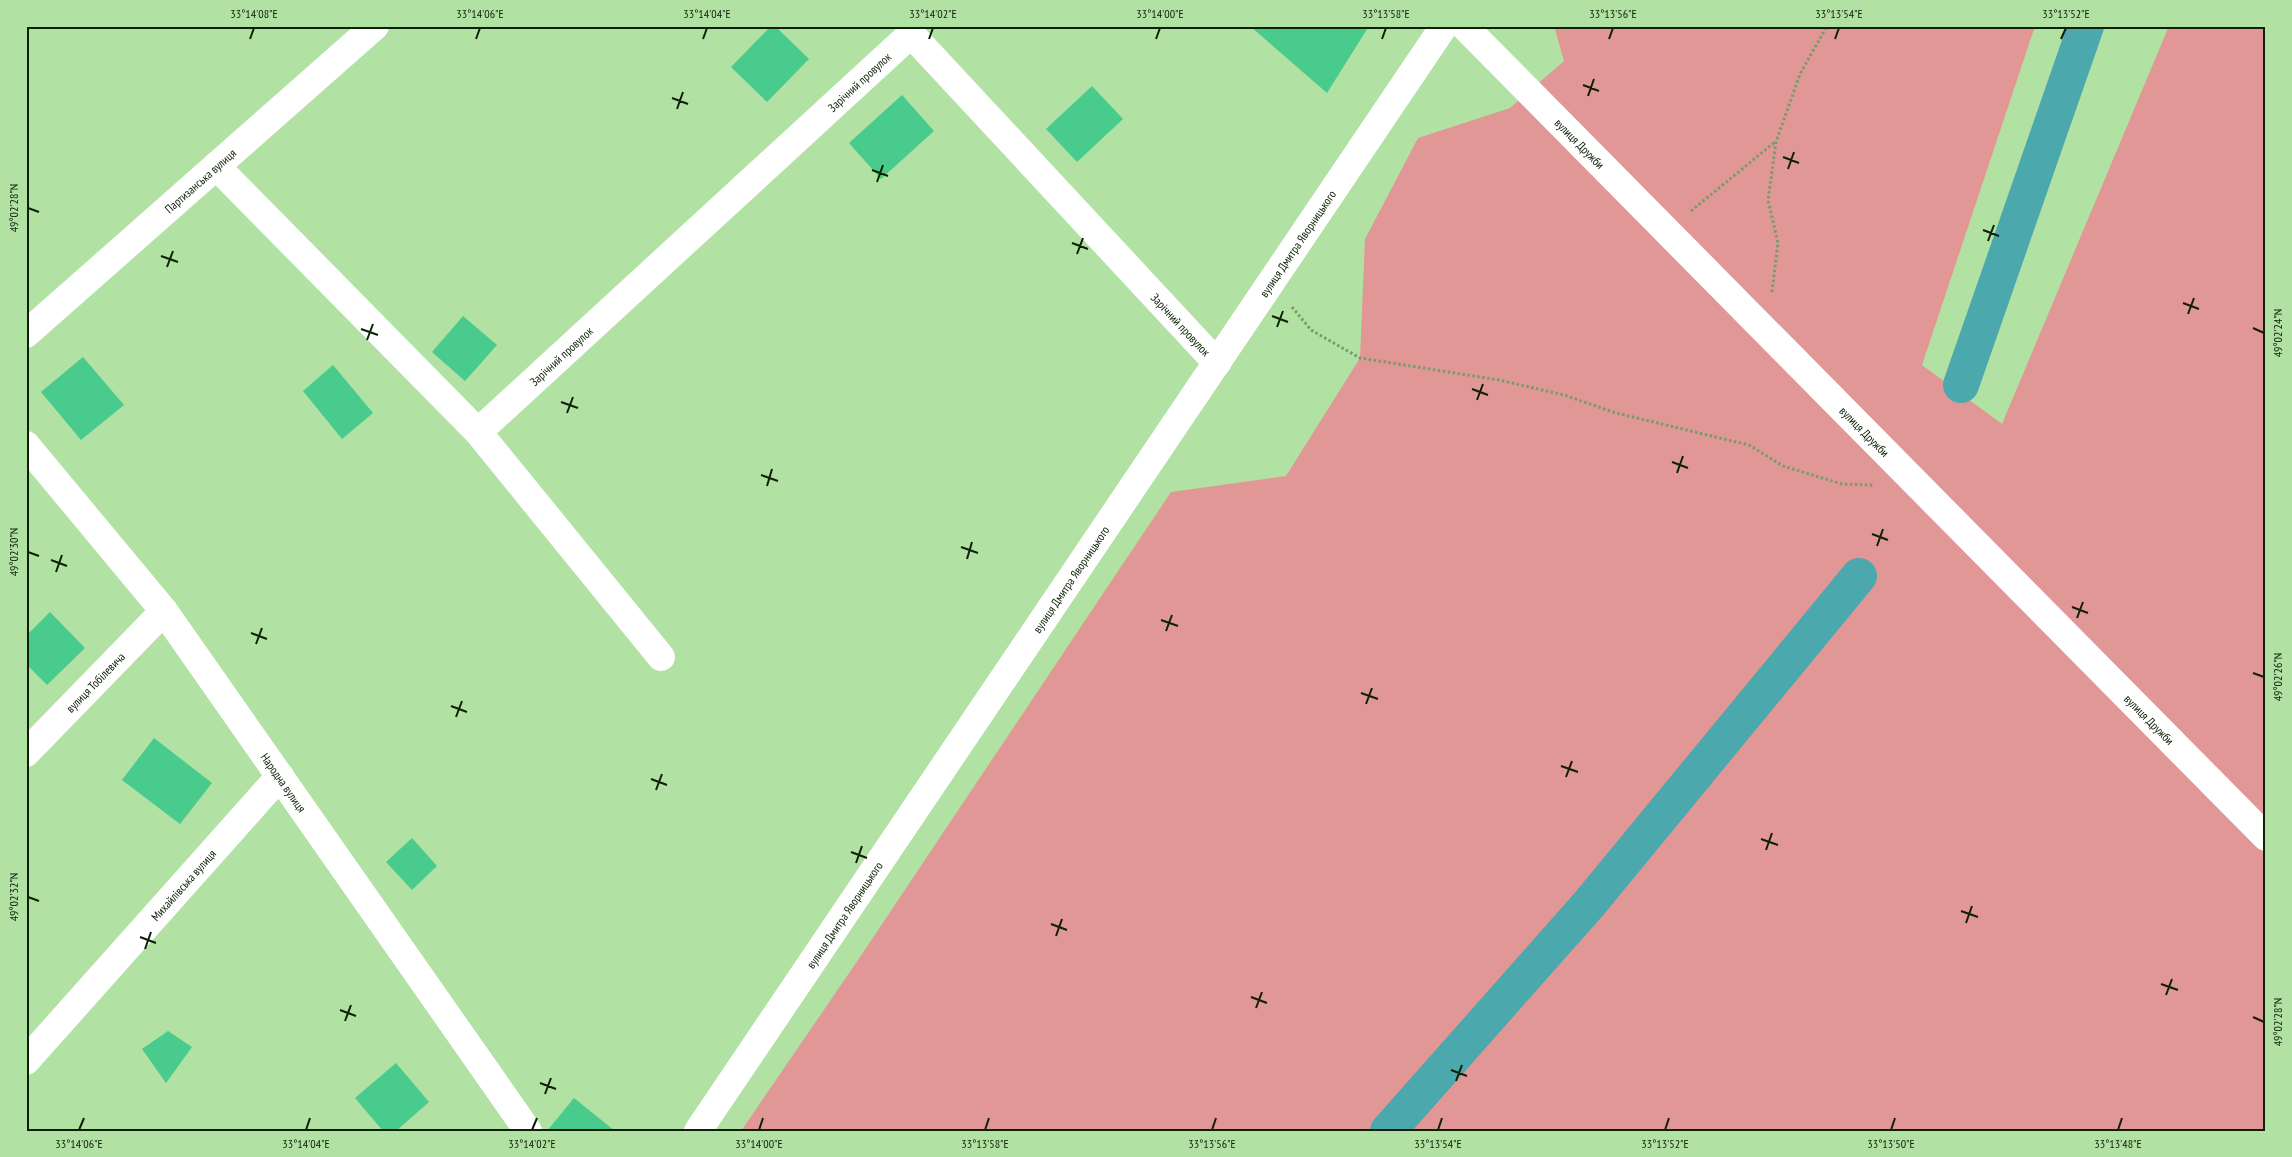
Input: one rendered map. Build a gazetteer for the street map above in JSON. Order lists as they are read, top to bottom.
{
  "streets": {
    "street": [
      "Зарічний провулок",
      "вулиця Дружби",
      "Партизанська вулиця",
      "вулиця Дмитра Яворницького",
      "вулиця Тобілевича",
      "Народна вулиця",
      "Михайлівська вулиця"
    ]
  },
  "crossings": [
    ["Зарічний провулок", "вулиця Дмитра Яворницького"],
    ["вулиця Тобілевича", "Народна вулиця"],
    ["Народна вулиця", "Михайлівська вулиця"]
  ],
  "coordinates": [
    "33°14'08\"E",
    "33°14'06\"E",
    "33°14'04\"E",
    "33°14'02\"E",
    "33°14'00\"E",
    "33°13'58\"E",
    "33°13'56\"E",
    "33°13'54\"E",
    "33°13'52\"E",
    "49°02'28\"N",
    "49°02'24\"N",
    "49°02'30\"N",
    "49°02'26\"N",
    "49°02'32\"N",
    "33°13'50\"E",
    "33°13'48\"E"
  ]
}
